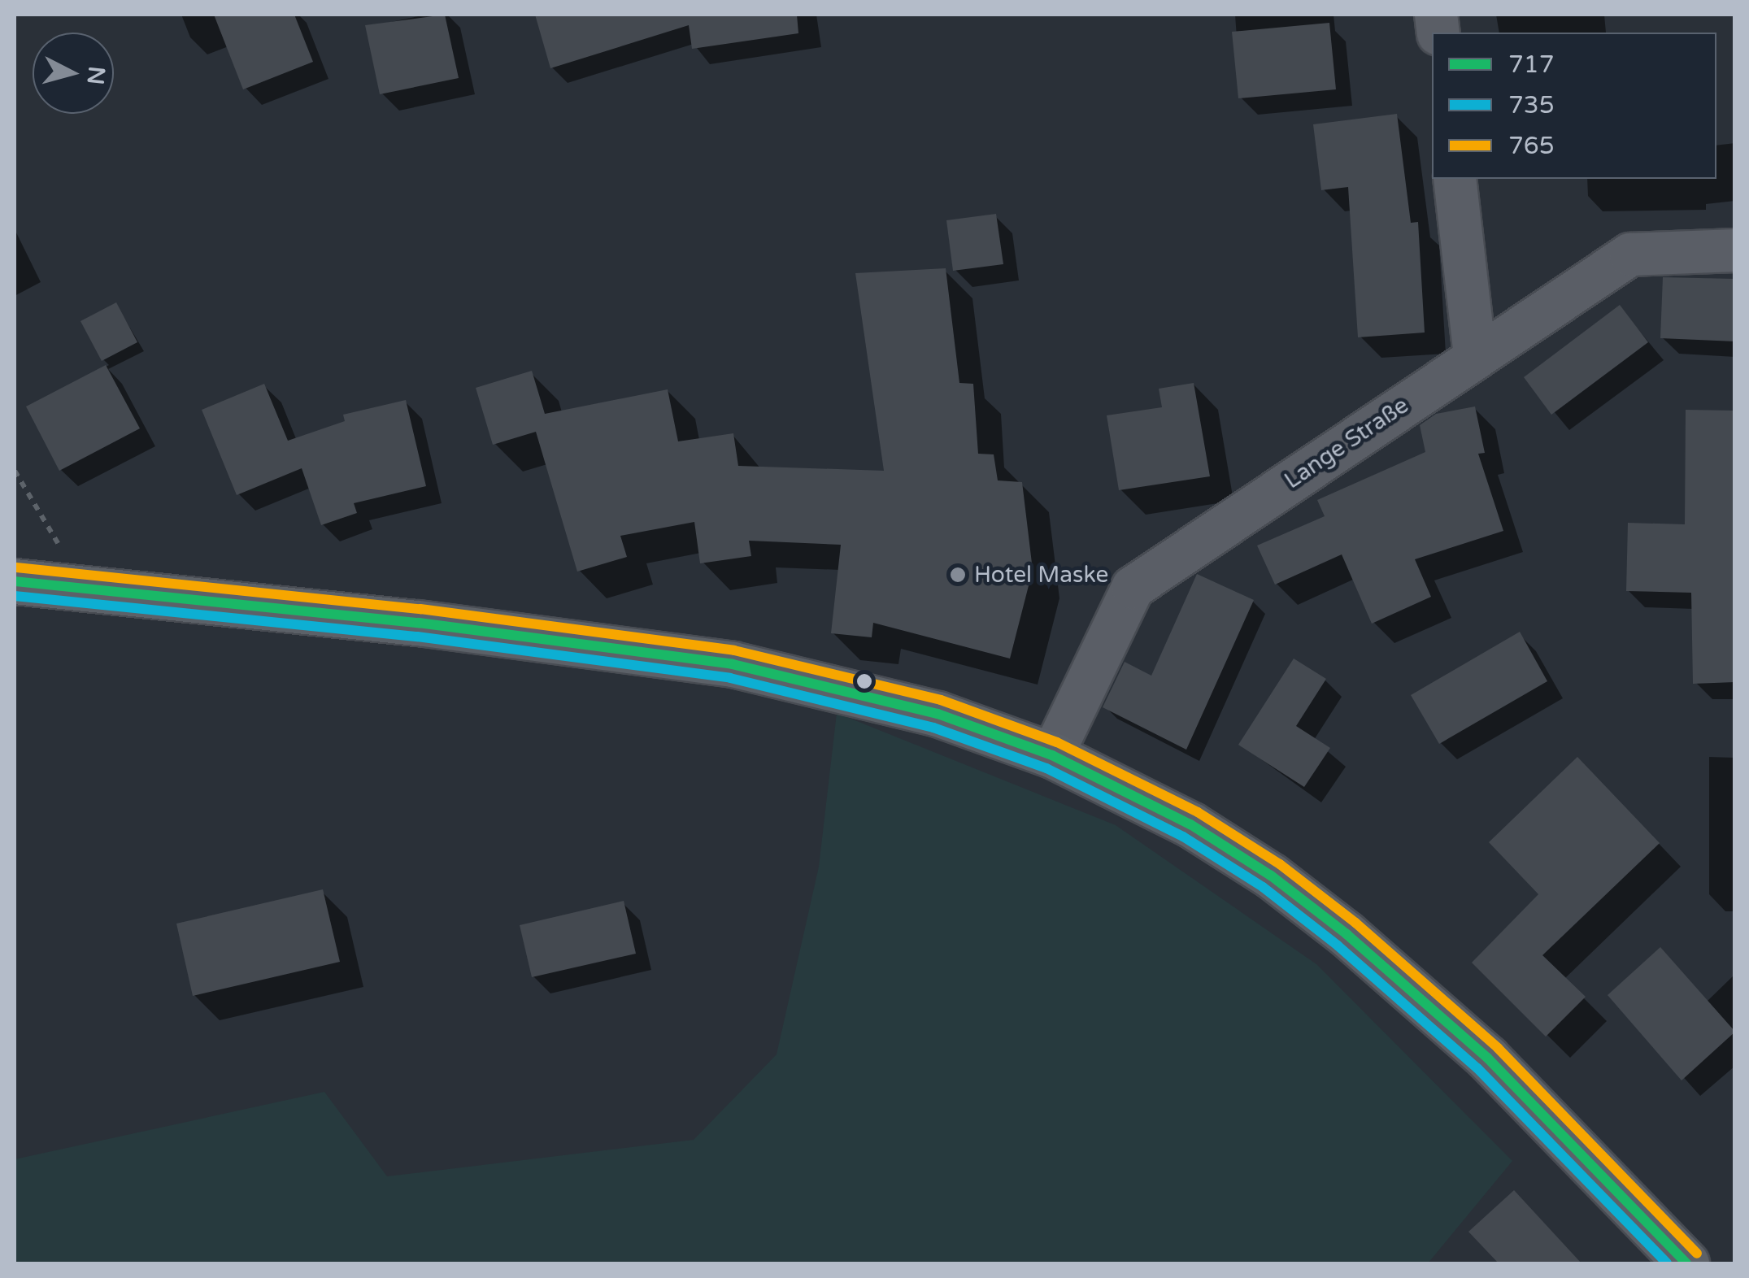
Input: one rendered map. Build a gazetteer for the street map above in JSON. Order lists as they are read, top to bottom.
{
  "streets": {
    "street": ["Lange Straße"]
  },
  "places": ["Hotel Maske"],
  "lines": ["transit line 765", "transit line 717", "transit line 735"],
  "legend": ["717", "735", "765"],
  "north": "right"
}
